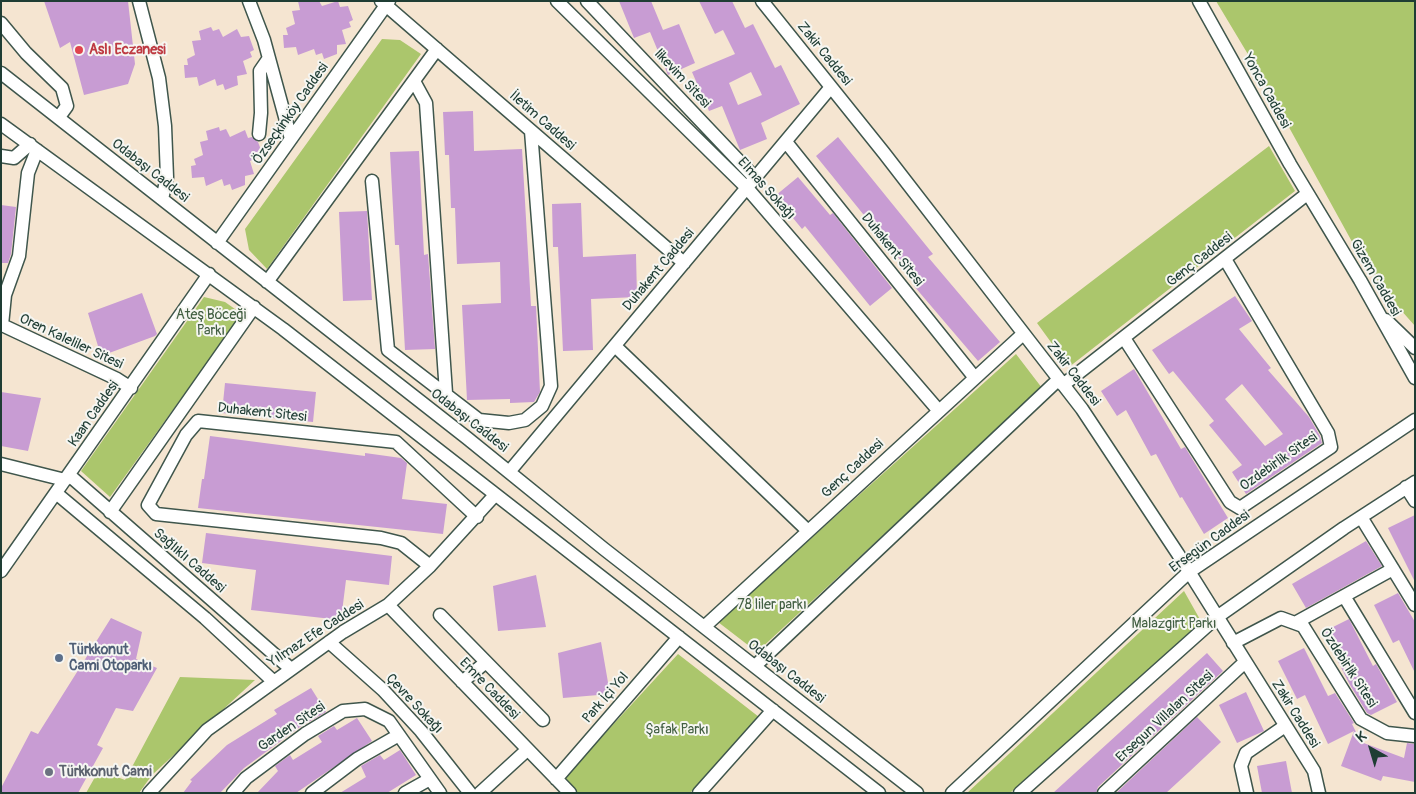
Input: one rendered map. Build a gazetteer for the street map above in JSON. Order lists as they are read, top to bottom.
{
  "streets": {
    "street": [
      "Zakir Caddesi",
      "likevim Sitesi",
      "Yonca Caddesi",
      "Özseçkinköy Caddesi",
      "İletim Caddesi",
      "Odabaşı Caddesi",
      "Elmas Sokağı",
      "Duhakent Sitesi",
      "Genç Caddesi",
      "Duhakent Caddesi",
      "Gizem Caddesi",
      "Oren Kaleliler Sitesi",
      "Kaan Caddesi",
      "Ozdebirlik Sitesi",
      "Ersegün Caddesi",
      "Sağlıklı Caddesi",
      "Yılmaz Efe Caddesi",
      "Özdebirlik Sitesi",
      "Emre Caddesi",
      "Park İçi Yol",
      "Çevre Sokağı",
      "Ersegun Villalan Sitesi",
      "Garden Sitesi"
    ]
  },
  "crossings": [
    ["Zakir Caddesi", "Genç Caddesi"],
    ["Zakir Caddesi", "Duhakent Caddesi"],
    ["Zakir Caddesi", "Ersegün Caddesi"],
    ["Zakir Caddesi", "Ersegun Villalan Sitesi"],
    ["likevim Sitesi", "Elmas Sokağı"],
    ["likevim Sitesi", "Duhakent Caddesi"],
    ["Yonca Caddesi", "Genç Caddesi"],
    ["Yonca Caddesi", "Gizem Caddesi"],
    ["Özseçkinköy Caddesi", "İletim Caddesi"],
    ["Özseçkinköy Caddesi", "Odabaşı Caddesi"],
    ["İletim Caddesi", "Duhakent Caddesi"],
    ["Odabaşı Caddesi", "Genç Caddesi"],
    ["Odabaşı Caddesi", "Duhakent Caddesi"],
    ["Elmas Sokağı", "Genç Caddesi"],
    ["Elmas Sokağı", "Duhakent Caddesi"],
    ["Duhakent Sitesi", "Genç Caddesi"],
    ["Duhakent Sitesi", "Duhakent Caddesi"],
    ["Duhakent Sitesi", "Yılmaz Efe Caddesi"],
    ["Genç Caddesi", "Gizem Caddesi"],
    ["Genç Caddesi", "Ozdebirlik Sitesi"],
    ["Oren Kaleliler Sitesi", "Kaan Caddesi"],
    ["Kaan Caddesi", "Sağlıklı Caddesi"],
    ["Sağlıklı Caddesi", "Yılmaz Efe Caddesi"],
    ["Yılmaz Efe Caddesi", "Emre Caddesi"],
    ["Yılmaz Efe Caddesi", "Çevre Sokağı"],
    ["Emre Caddesi", "Park İçi Yol"]
  ],
  "parks": [
    "Ateş Böceği Parkı",
    "78 liler parkı",
    "Malazgirt Parkı",
    "Şafak Parkı"
  ],
  "places": ["Aslı Eczanesi", "Türkkonut Cami Otoparkı", "Türkkonut Cami"],
  "north": "top left"
}
